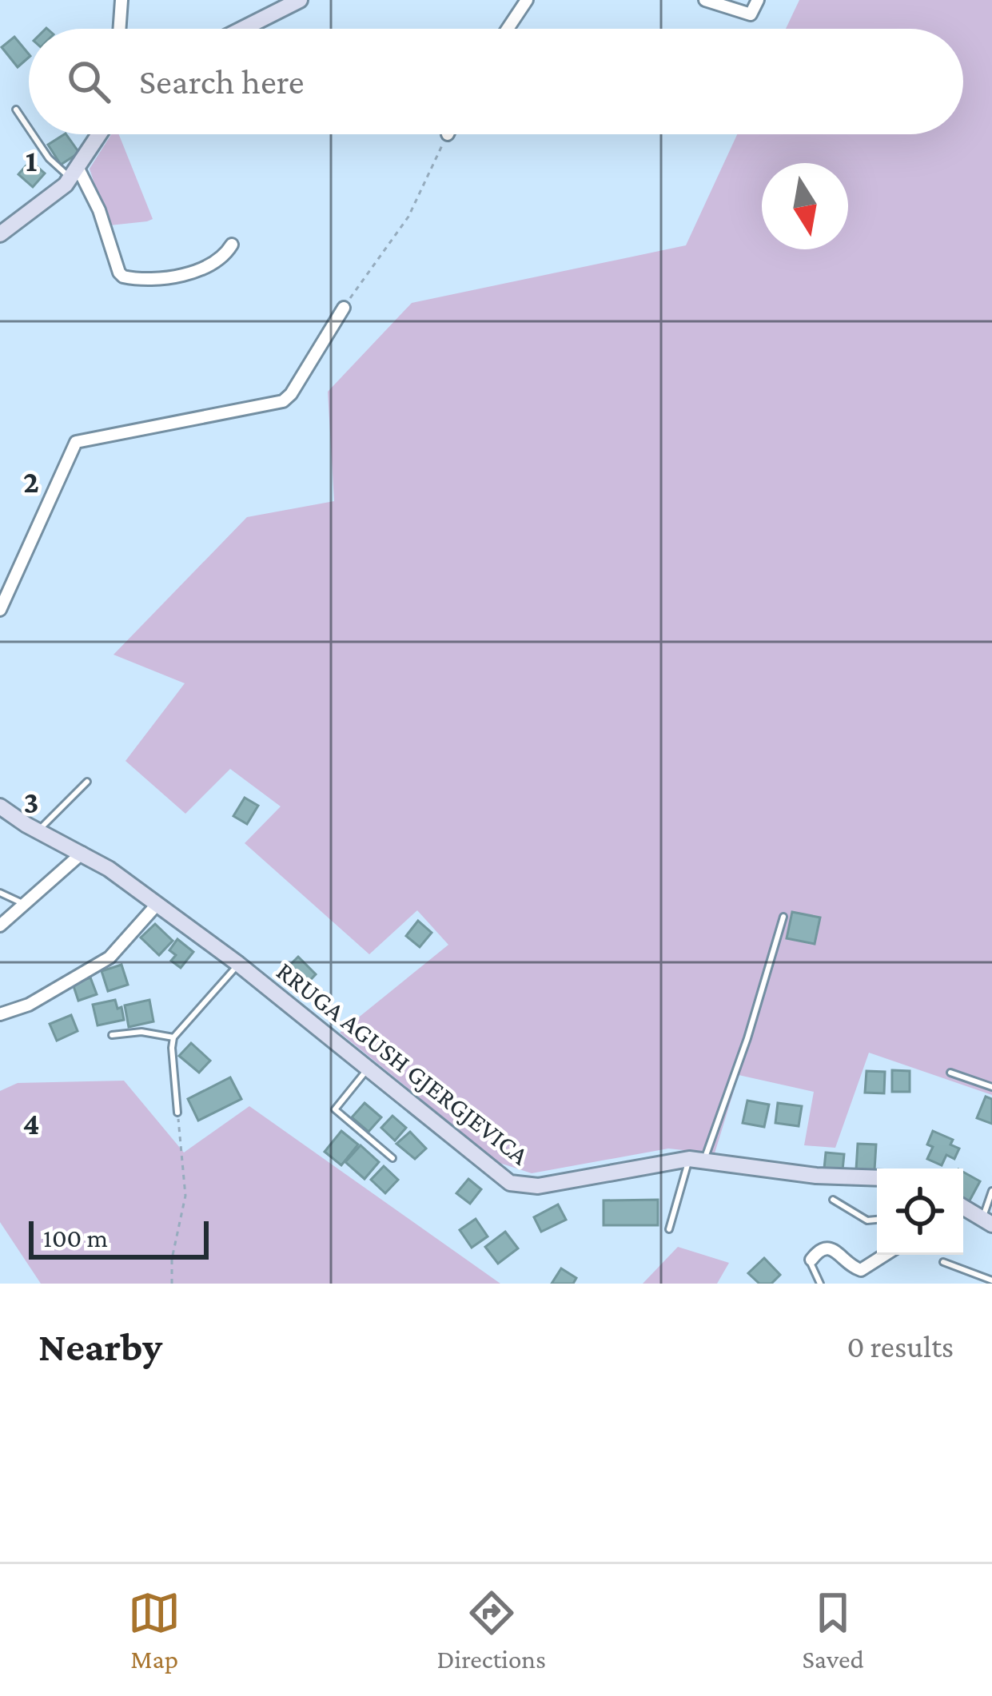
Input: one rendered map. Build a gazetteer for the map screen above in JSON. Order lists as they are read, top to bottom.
{
  "streets": {
    "main road": ["RRUGA AGUSH GJERGJEVICA"]
  },
  "scale_bar": "100 m",
  "north": "bottom",
  "page": {
    "search": "Search here",
    "scale": "100 m",
    "heading": ["Nearby", "0 results"],
    "nav": ["Map", "Directions", "Saved"]
  },
  "grid": {
    "rows": [
      "1",
      "2",
      "3",
      "4"
    ]
  }
}
